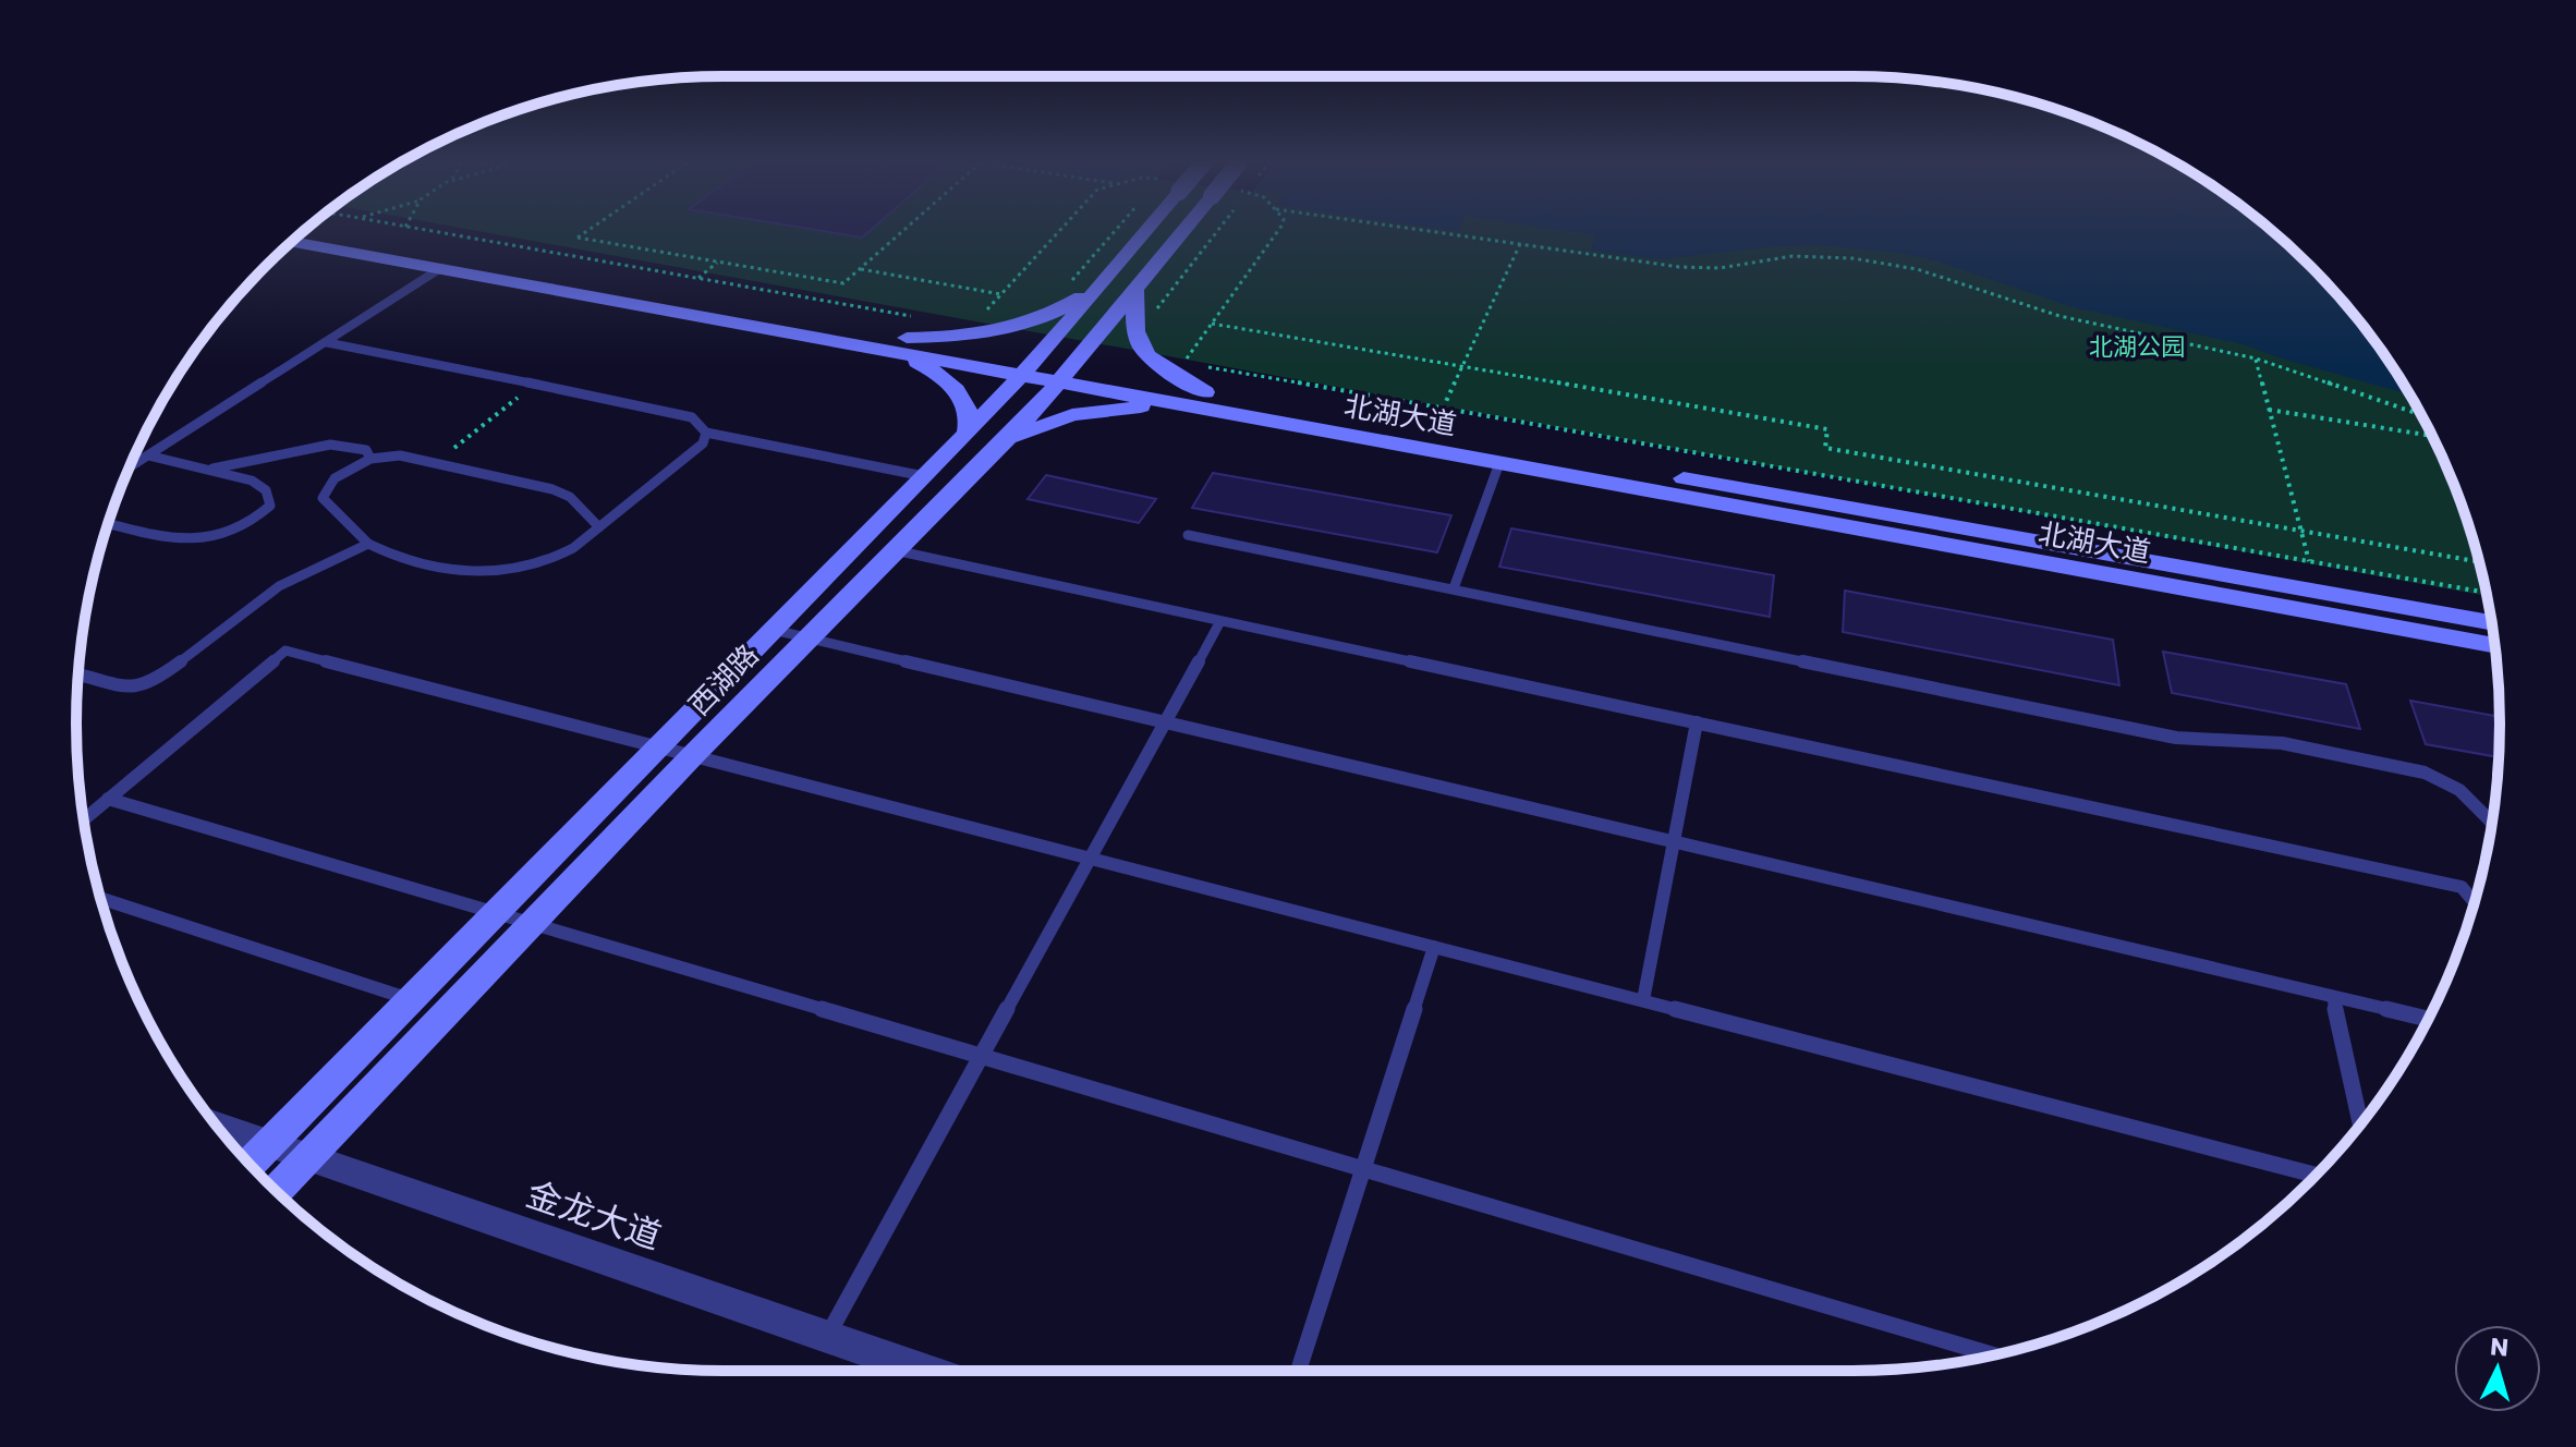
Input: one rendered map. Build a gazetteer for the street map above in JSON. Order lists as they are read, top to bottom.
{
  "streets": {
    "main road": ["北湖大道", "西湖路"],
    "street": ["金龙大道"]
  },
  "crossings": [
    ["北湖大道", "西湖路"],
    ["西湖路", "金龙大道"]
  ],
  "parks": ["北湖公园"],
  "north": "top"
}
